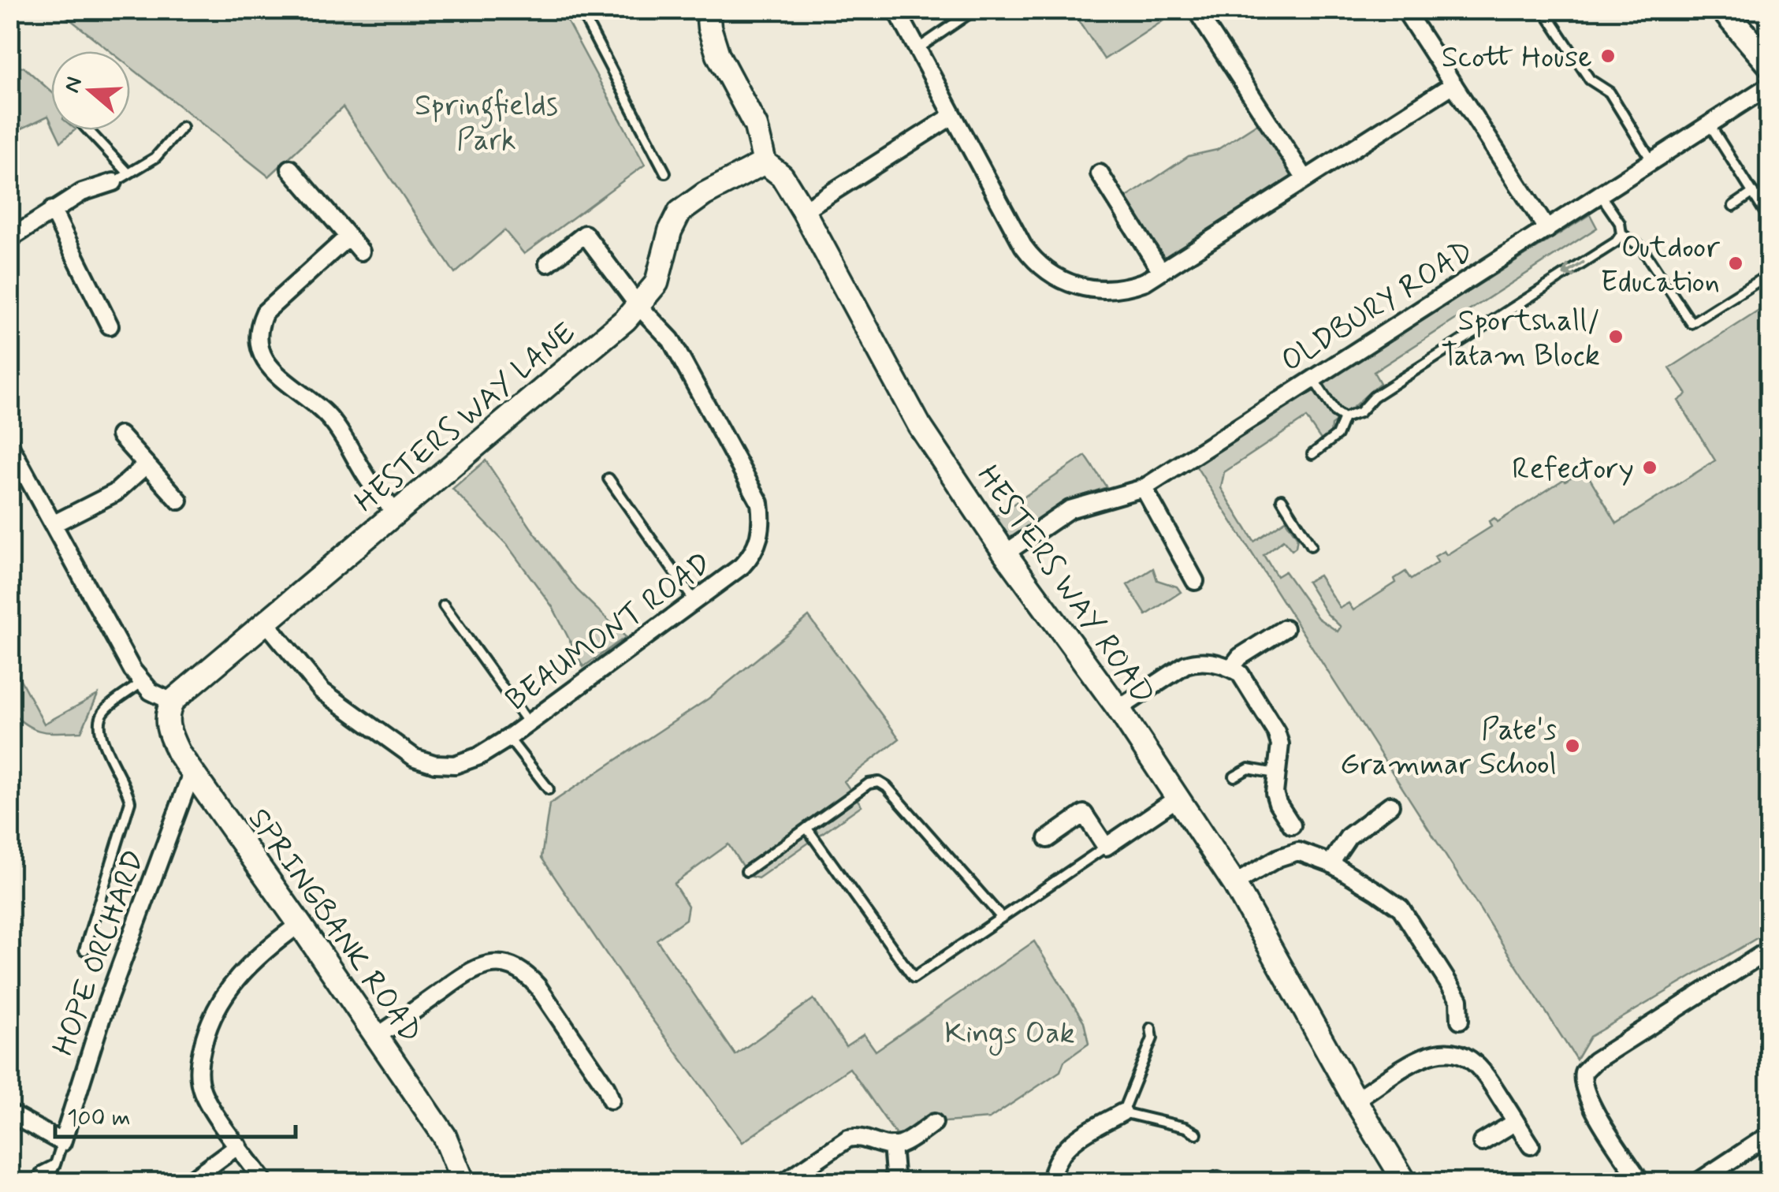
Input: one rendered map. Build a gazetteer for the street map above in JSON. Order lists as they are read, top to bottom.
{
  "streets": {
    "street": [
      "OLDBURY ROAD",
      "HESTERS WAY LANE",
      "HESTERS WAY ROAD",
      "BEAUMONT ROAD",
      "SPRINGBANK ROAD",
      "HOPE ORCHARD"
    ]
  },
  "crossings": [
    ["OLDBURY ROAD", "HESTERS WAY ROAD"],
    ["HESTERS WAY LANE", "HESTERS WAY ROAD"],
    ["HESTERS WAY LANE", "BEAUMONT ROAD"],
    ["HESTERS WAY LANE", "SPRINGBANK ROAD"],
    ["SPRINGBANK ROAD", "HOPE ORCHARD"]
  ],
  "parks": ["Springfields Park", "Kings Oak"],
  "places": [
    "Scott House",
    "Outdoor Education",
    "Sportshall/ Tatam Block",
    "Refectory",
    "Pate's Grammar School"
  ],
  "scale_bar": "100 m",
  "north": "left"
}
